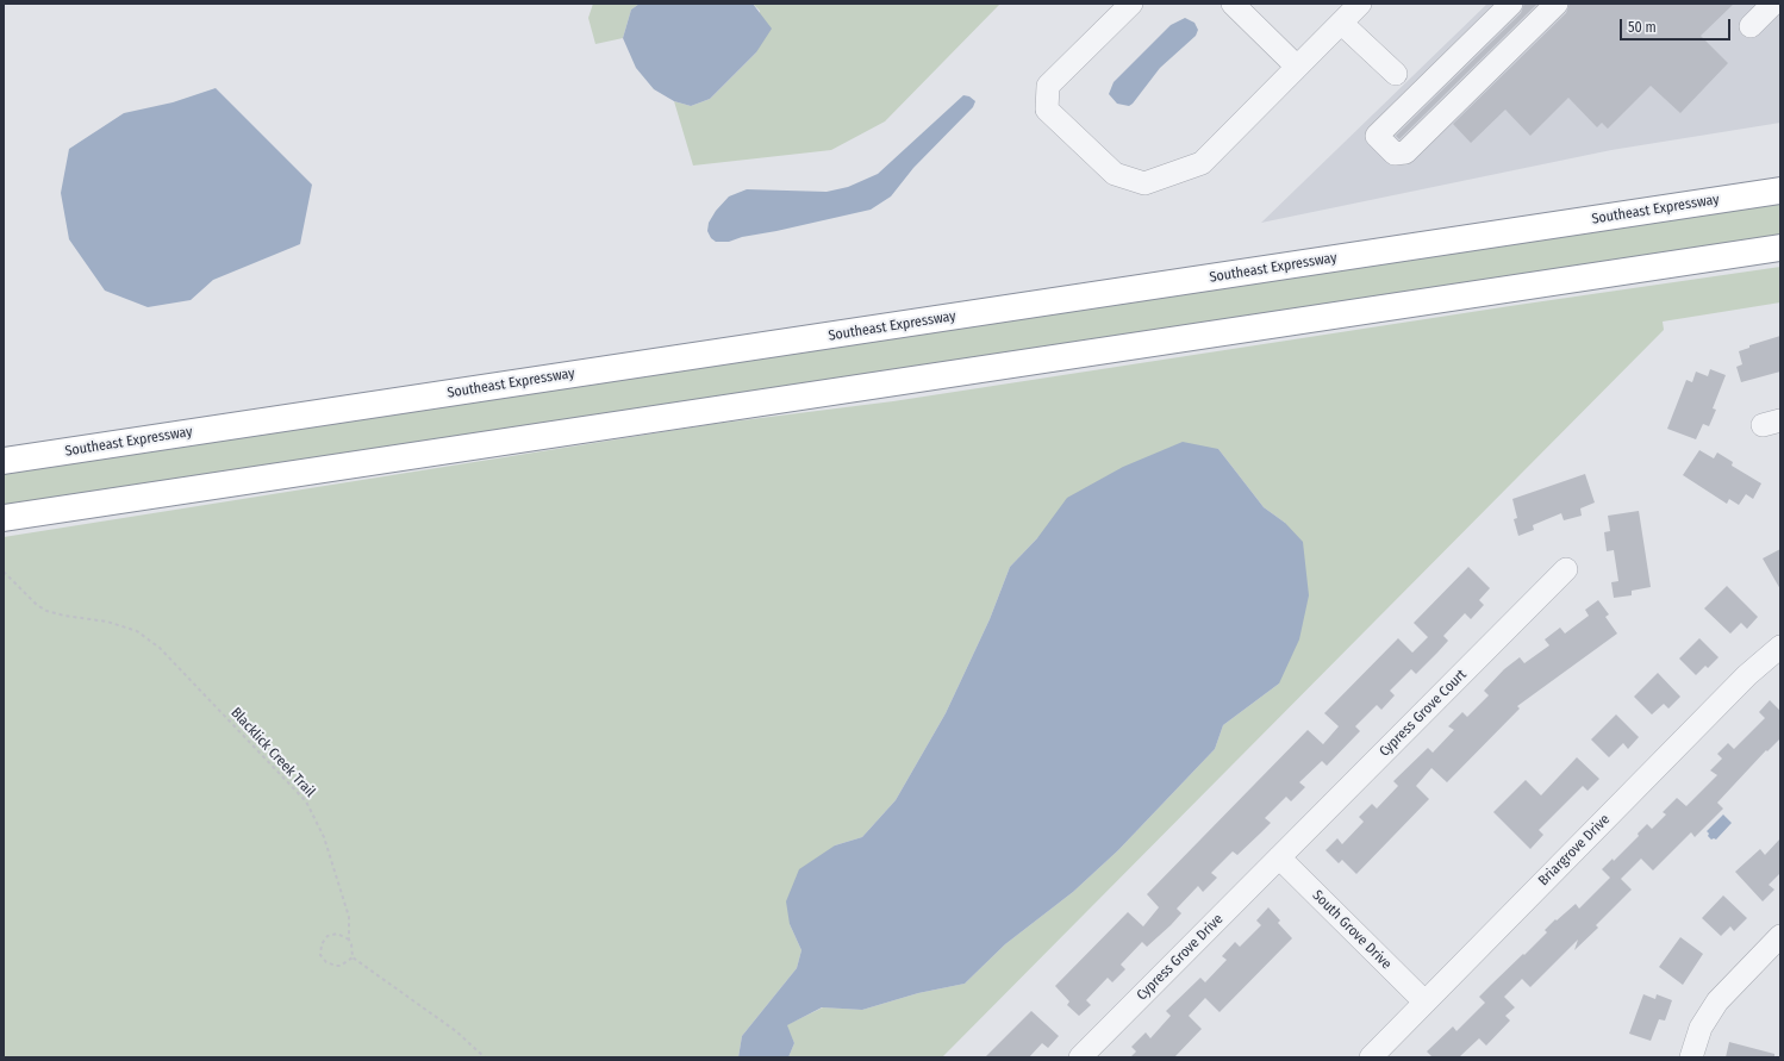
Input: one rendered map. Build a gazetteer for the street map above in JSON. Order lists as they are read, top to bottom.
{
  "streets": {
    "highway": ["Southeast Expressway"],
    "street": [
      "Cypress Grove Court",
      "Briargrove Drive",
      "South Grove Drive",
      "Cypress Grove Drive"
    ],
    "path": ["Blacklick Creek Trail"]
  },
  "crossings": [
    ["Cypress Grove Court", "South Grove Drive"],
    ["Cypress Grove Court", "Cypress Grove Drive"],
    ["Briargrove Drive", "South Grove Drive"],
    ["South Grove Drive", "Cypress Grove Drive"]
  ],
  "scale_bar": "50 m"
}
